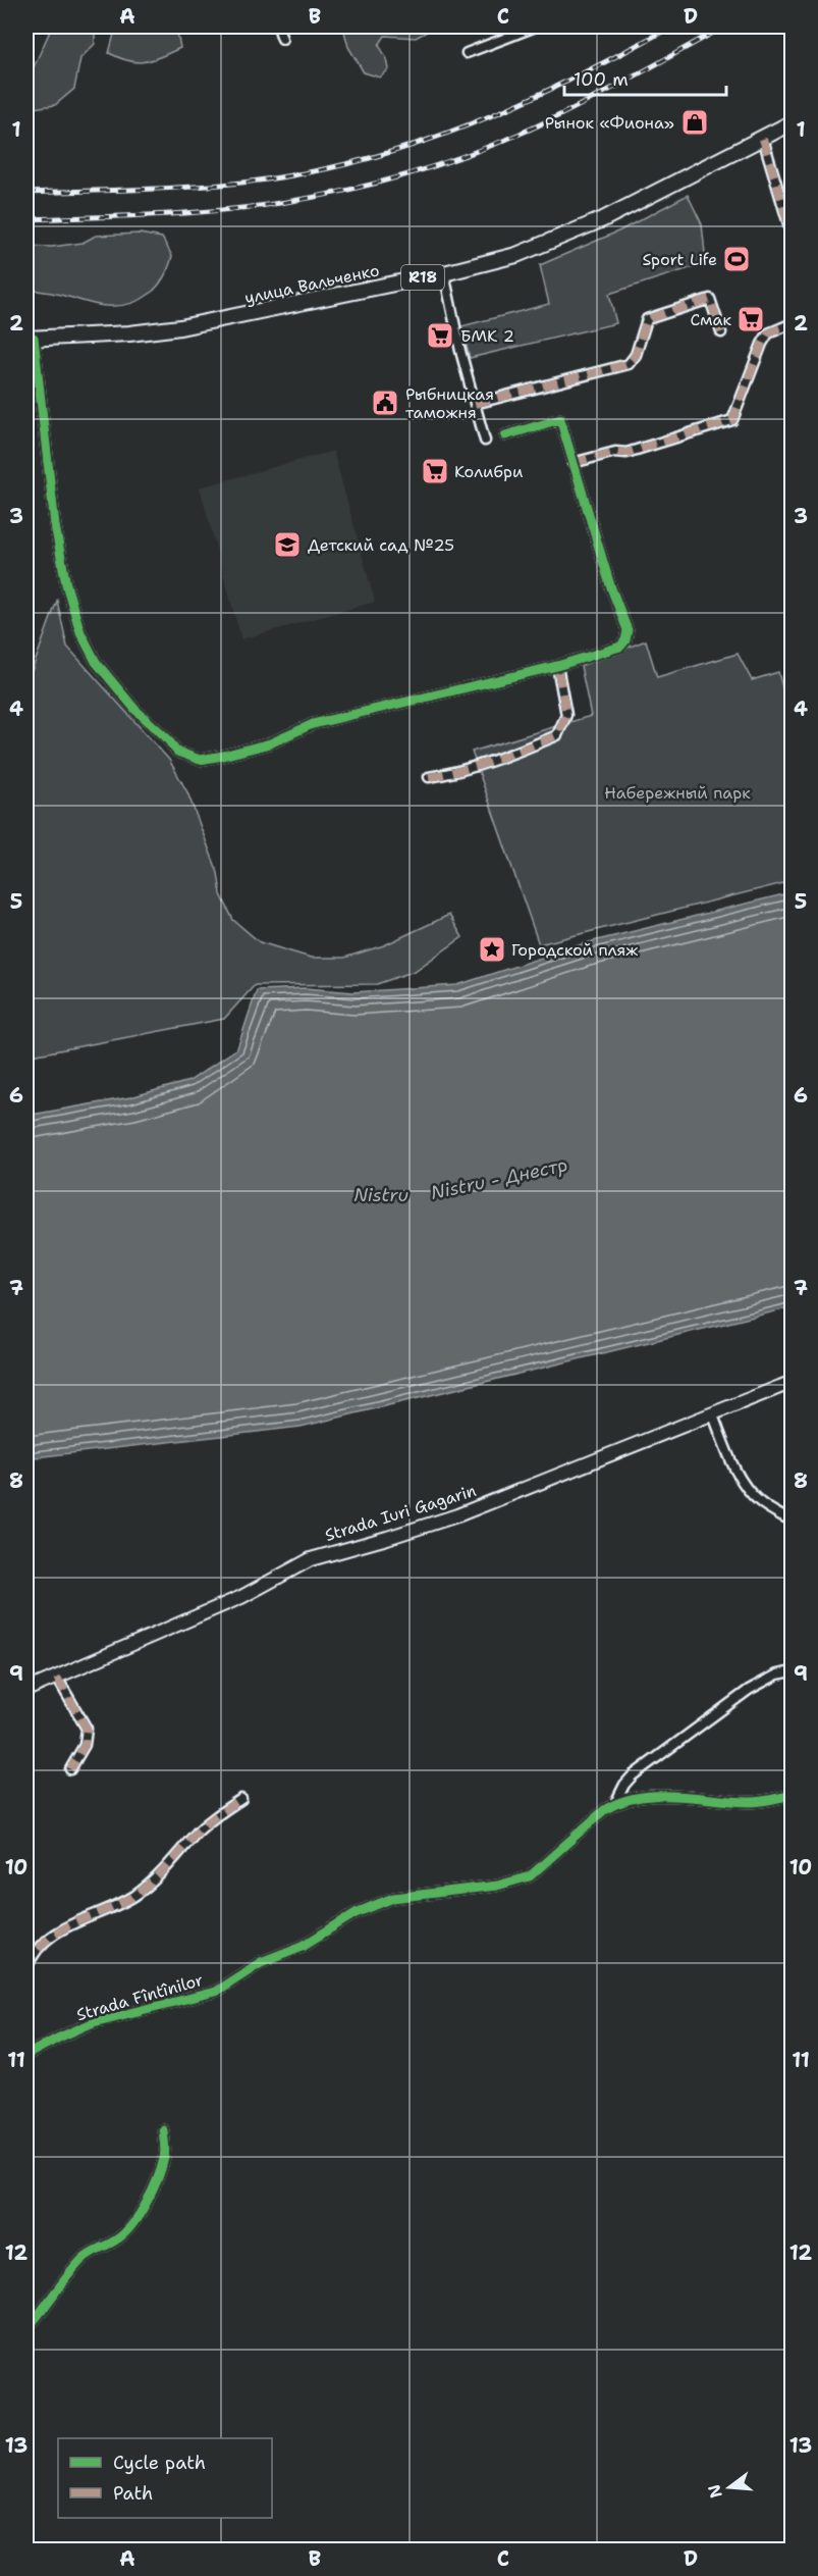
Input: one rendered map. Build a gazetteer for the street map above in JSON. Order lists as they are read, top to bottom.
{
  "streets": {
    "main road": ["R18", "улица Вальченко", "Strada Iuri Gagarin"],
    "street": ["Strada Fîntînilor"]
  },
  "water": ["Nistru - Днестр", "Nistru"],
  "parks": ["Набережный парк"],
  "places": {
    "shop": ["Рынок «Фиона»"],
    "sports": ["Sport Life"],
    "supermarket": ["Смак", "БМК 2", "Колибри"],
    "public building": ["Рыбницкая таможня"],
    "school or university": ["Детский сад №25"],
    "place": ["Городской пляж"]
  },
  "legend": ["Cycle path", "Path"],
  "scale_bar": "100 m",
  "north": "left",
  "grid": {
    "columns": [
      "A",
      "B",
      "C",
      "D"
    ],
    "rows": [
      "1",
      "2",
      "3",
      "4",
      "5",
      "6",
      "7",
      "8",
      "9",
      "10",
      "11",
      "12",
      "13"
    ]
  }
}
